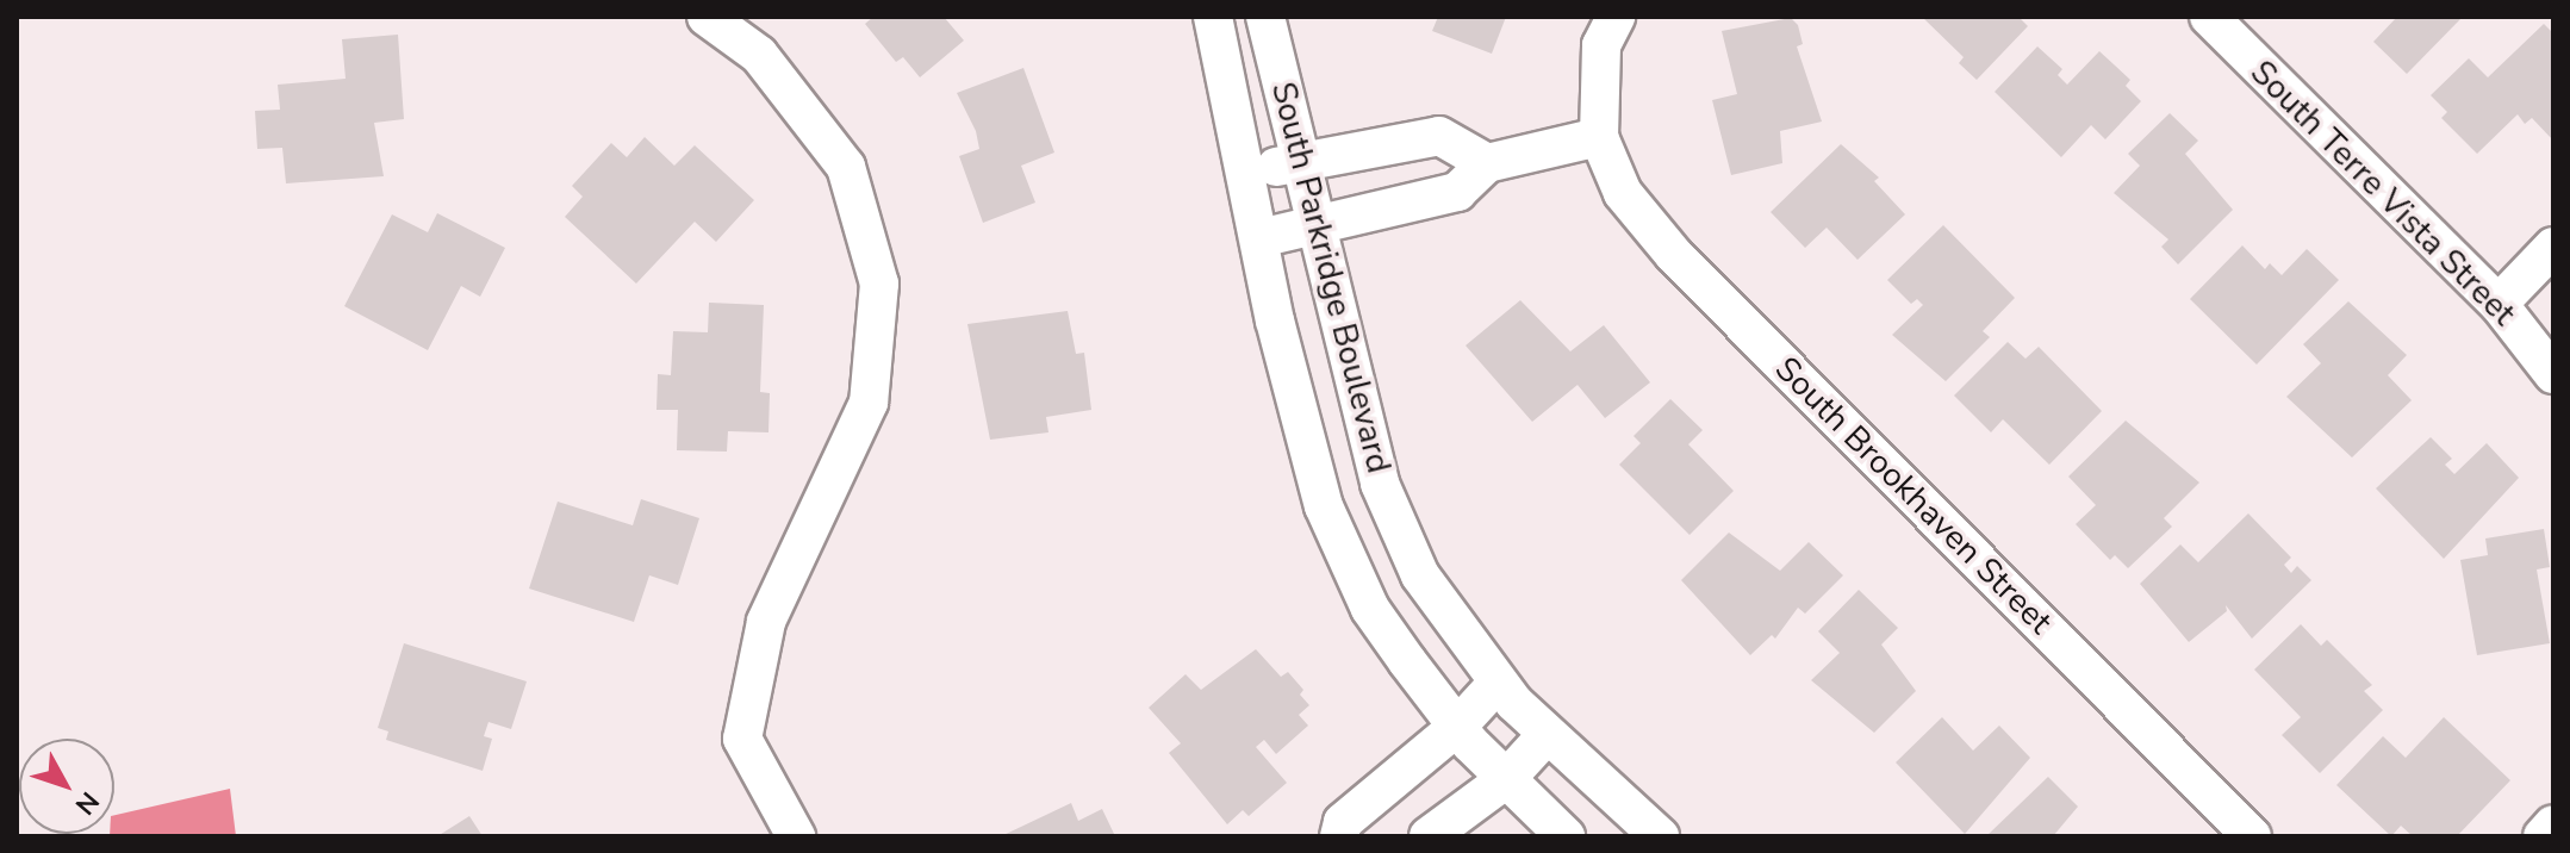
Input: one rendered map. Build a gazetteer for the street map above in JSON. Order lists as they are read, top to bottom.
{
  "streets": {
    "street": ["South Terre Vista Street", "South Parkridge Boulevard", "South Brookhaven Street"]
  },
  "north": "bottom right"
}
